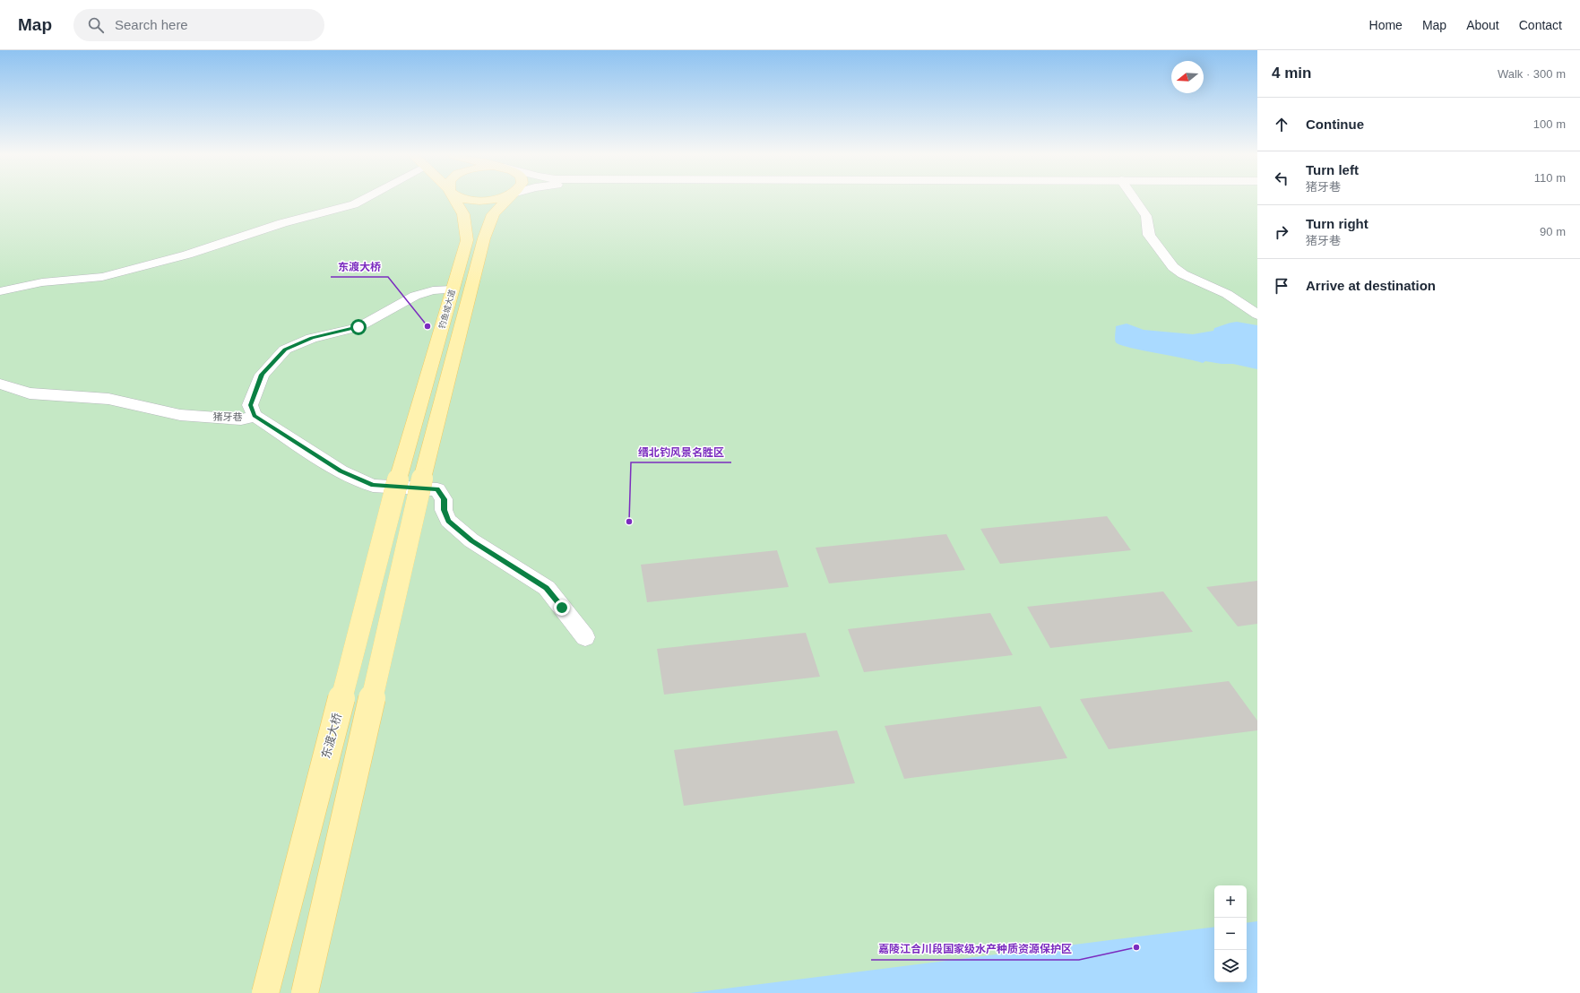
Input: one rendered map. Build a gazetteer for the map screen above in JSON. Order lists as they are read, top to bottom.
{
  "streets": {
    "main road": ["钓鱼城大道", "东渡大桥"],
    "street": ["猪牙巷"]
  },
  "crossings": [
    ["钓鱼城大道", "东渡大桥"]
  ],
  "places": ["东渡大桥", "缙北钓风景名胜区", "嘉陵江合川段国家级水产种质资源保护区"],
  "north": "left",
  "page": {
    "header": "Map",
    "search": "Search here",
    "nav": [
      "Home",
      "Map",
      "About",
      "Contact"
    ],
    "heading": ["4 min", "Walk · 300 m"],
    "list": [
      ["Continue", "100 m"],
      ["Turn left", "猪牙巷", "110 m"],
      ["Turn right", "猪牙巷", "90 m"],
      "Arrive at destination"
    ],
    "map_buttons": ["+", "−"]
  }
}
